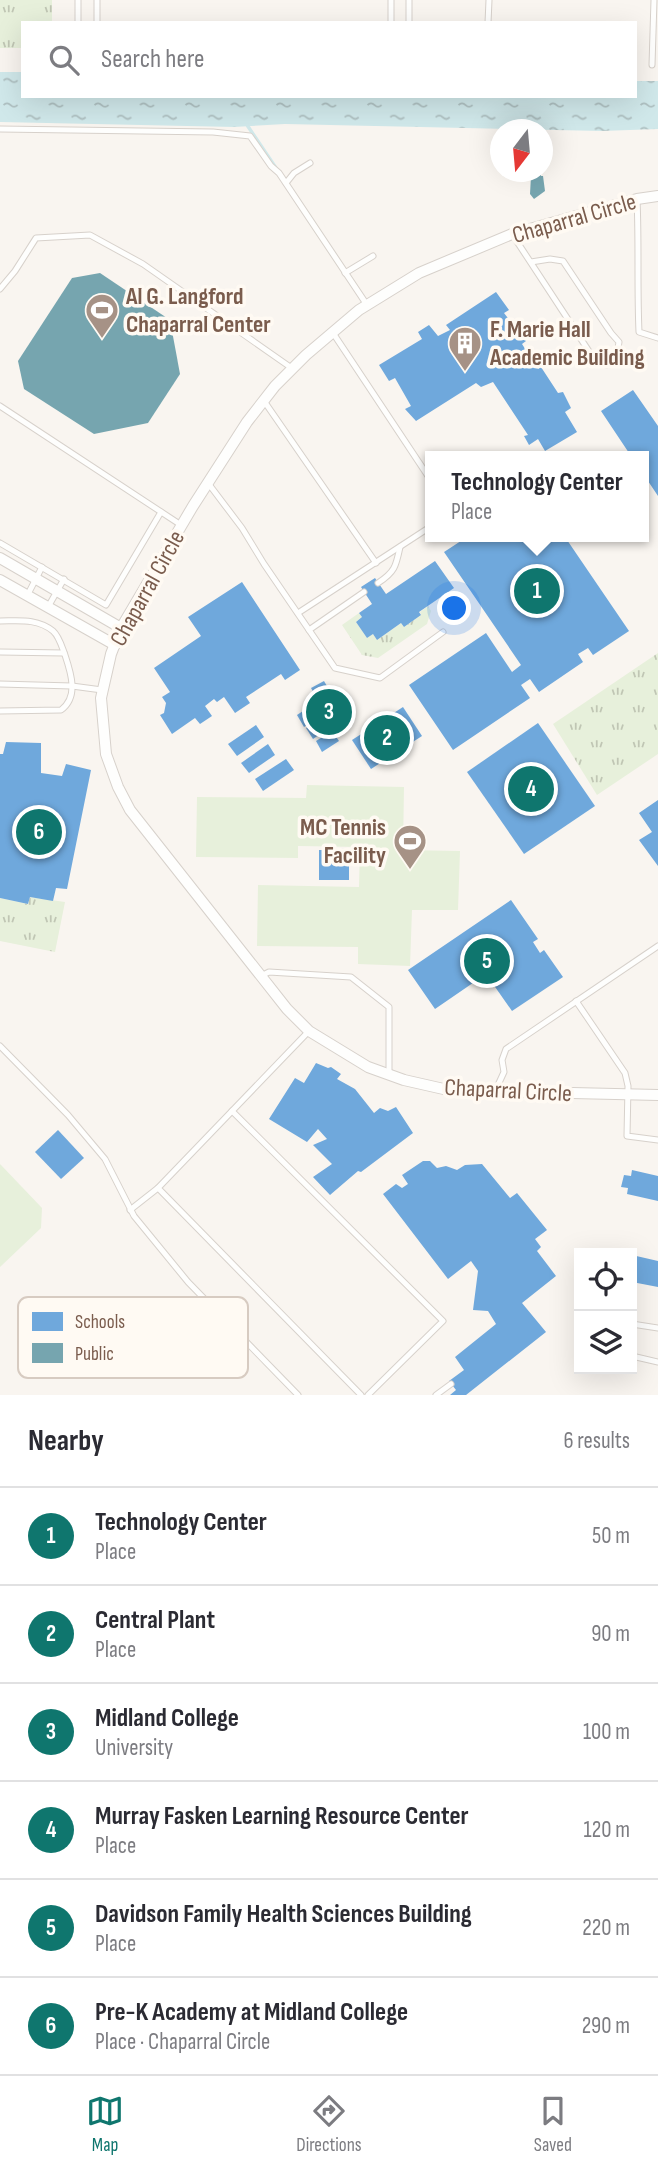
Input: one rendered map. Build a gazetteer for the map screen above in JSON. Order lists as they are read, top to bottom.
{
  "streets": {
    "street": ["Chaparral Circle"]
  },
  "places": {
    "sports": ["Al G. Langford Chaparral Center", "MC Tennis Facility"],
    "building": ["F. Marie Hall Academic Building"]
  },
  "legend": ["Schools", "Public"],
  "north": "bottom",
  "page": {
    "search": "Search here",
    "popup": ["Technology Center", "Place"],
    "pins": [
      "1",
      "3",
      "2",
      "4",
      "6",
      "5"
    ],
    "heading": ["Nearby", "6 results"],
    "list": [
      {
        "mark": "1",
        "name": "Technology Center",
        "note": "Place",
        "value": "50 m"
      },
      {
        "mark": "2",
        "name": "Central Plant",
        "note": "Place",
        "value": "90 m"
      },
      {
        "mark": "3",
        "name": "Midland College",
        "note": "University",
        "value": "100 m"
      },
      {
        "mark": "4",
        "name": "Murray Fasken Learning Resource Center",
        "note": "Place",
        "value": "120 m"
      },
      {
        "mark": "5",
        "name": "Davidson Family Health Sciences Building",
        "note": "Place",
        "value": "220 m"
      },
      {
        "mark": "6",
        "name": "Pre-K Academy at Midland College",
        "note": "Place · Chaparral Circle",
        "value": "290 m"
      }
    ],
    "nav": ["Map", "Directions", "Saved"]
  }
}
